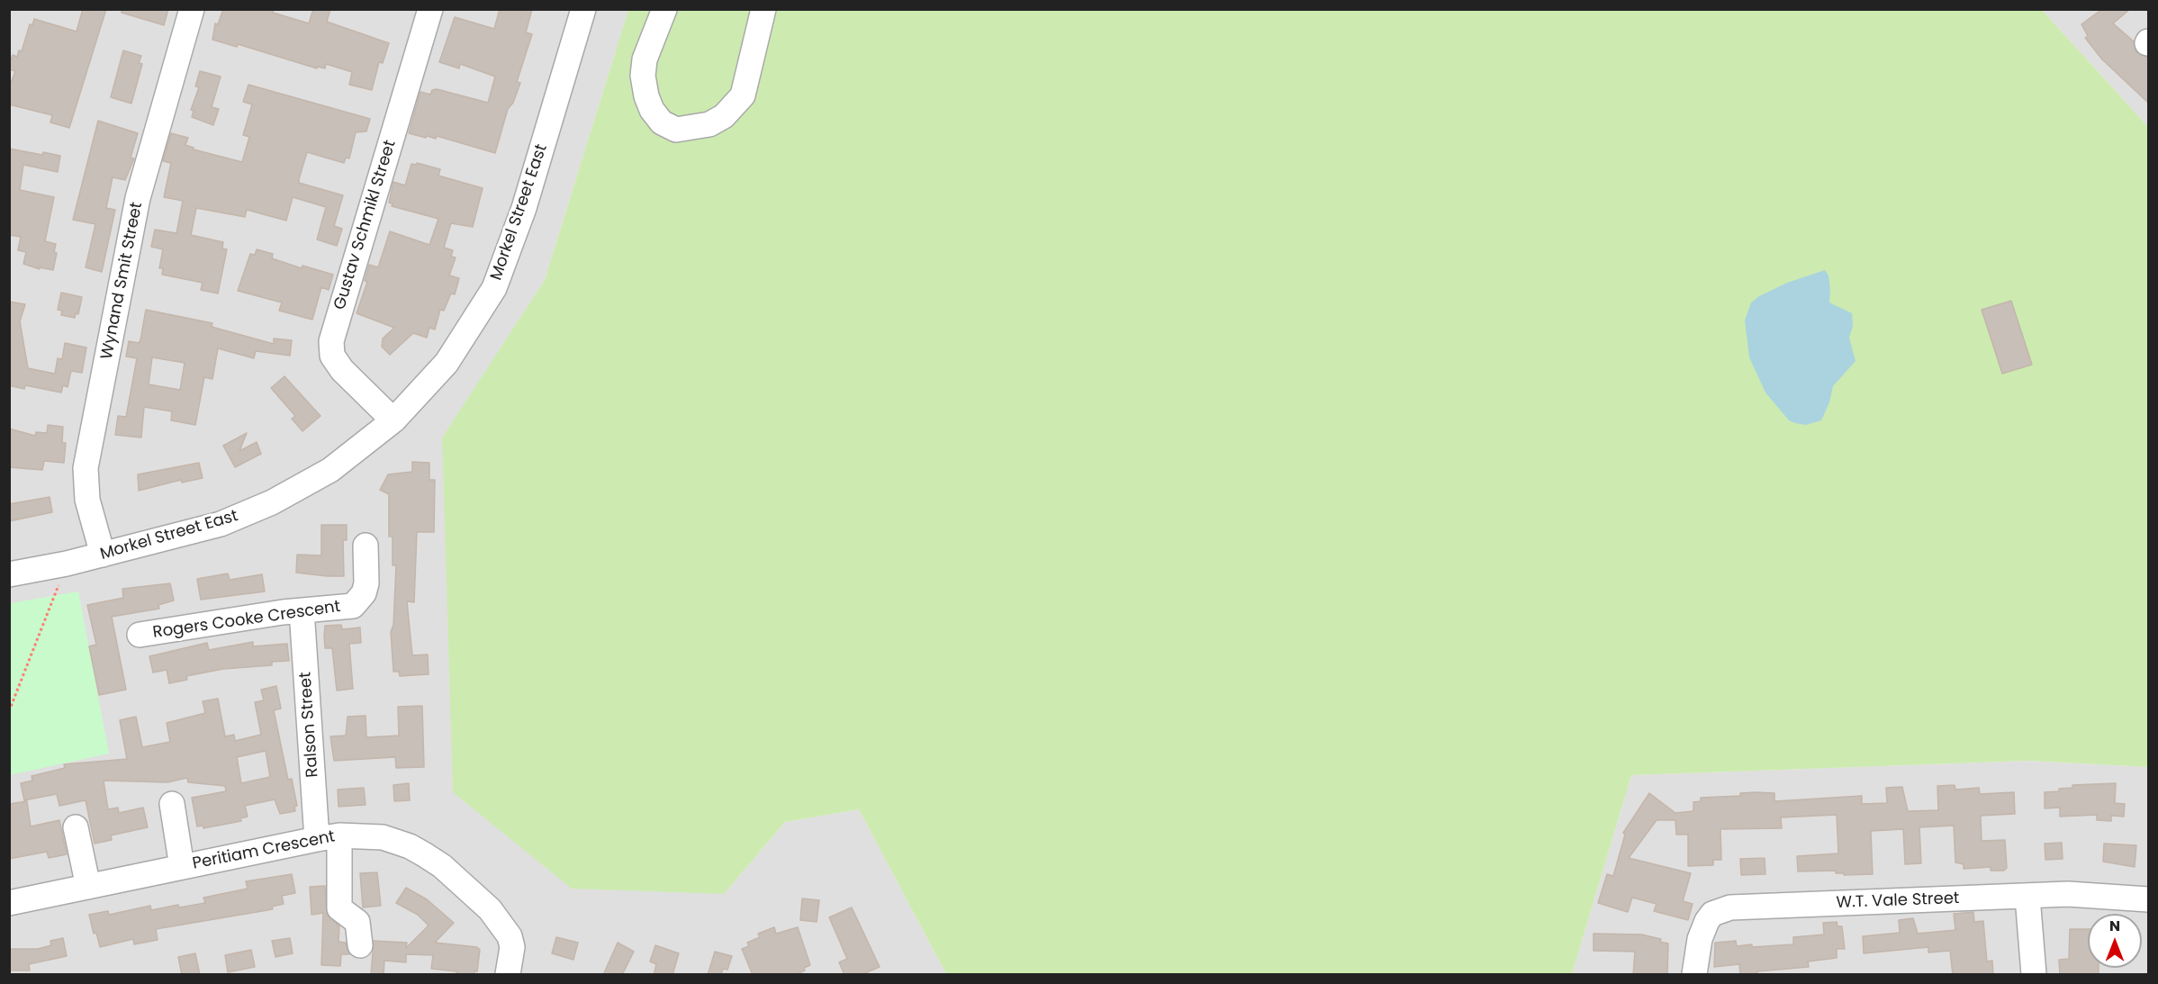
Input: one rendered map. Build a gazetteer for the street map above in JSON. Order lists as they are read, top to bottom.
{
  "streets": {
    "street": [
      "Morkel Street East",
      "Gustav Schmikl Street",
      "Wynand Smit Street",
      "Rogers Cooke Crescent",
      "Ralson Street",
      "Peritiam Crescent",
      "W.T. Vale Street"
    ]
  },
  "crossings": [
    ["Morkel Street East", "Gustav Schmikl Street"],
    ["Morkel Street East", "Wynand Smit Street"],
    ["Rogers Cooke Crescent", "Ralson Street"],
    ["Ralson Street", "Peritiam Crescent"]
  ],
  "north": "top"
}
